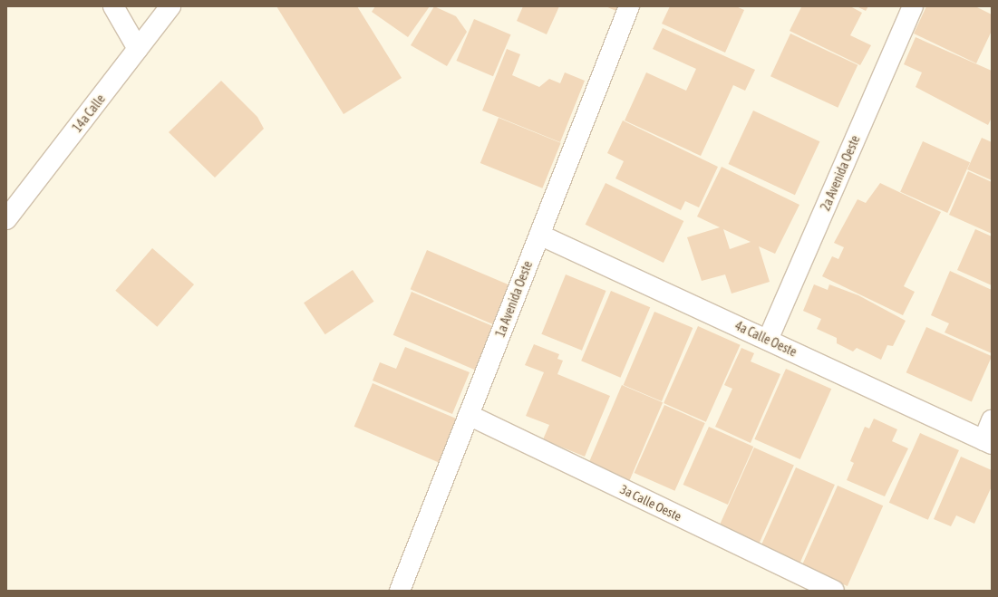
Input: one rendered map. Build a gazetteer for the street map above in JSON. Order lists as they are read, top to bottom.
{
  "streets": {
    "street": [
      "14a Calle",
      "2a Avenida Oeste",
      "1a Avenida Oeste",
      "4a Calle Oeste",
      "3a Calle Oeste"
    ]
  },
  "crossings": [
    ["2a Avenida Oeste", "4a Calle Oeste"],
    ["1a Avenida Oeste", "4a Calle Oeste"],
    ["1a Avenida Oeste", "3a Calle Oeste"]
  ]
}
